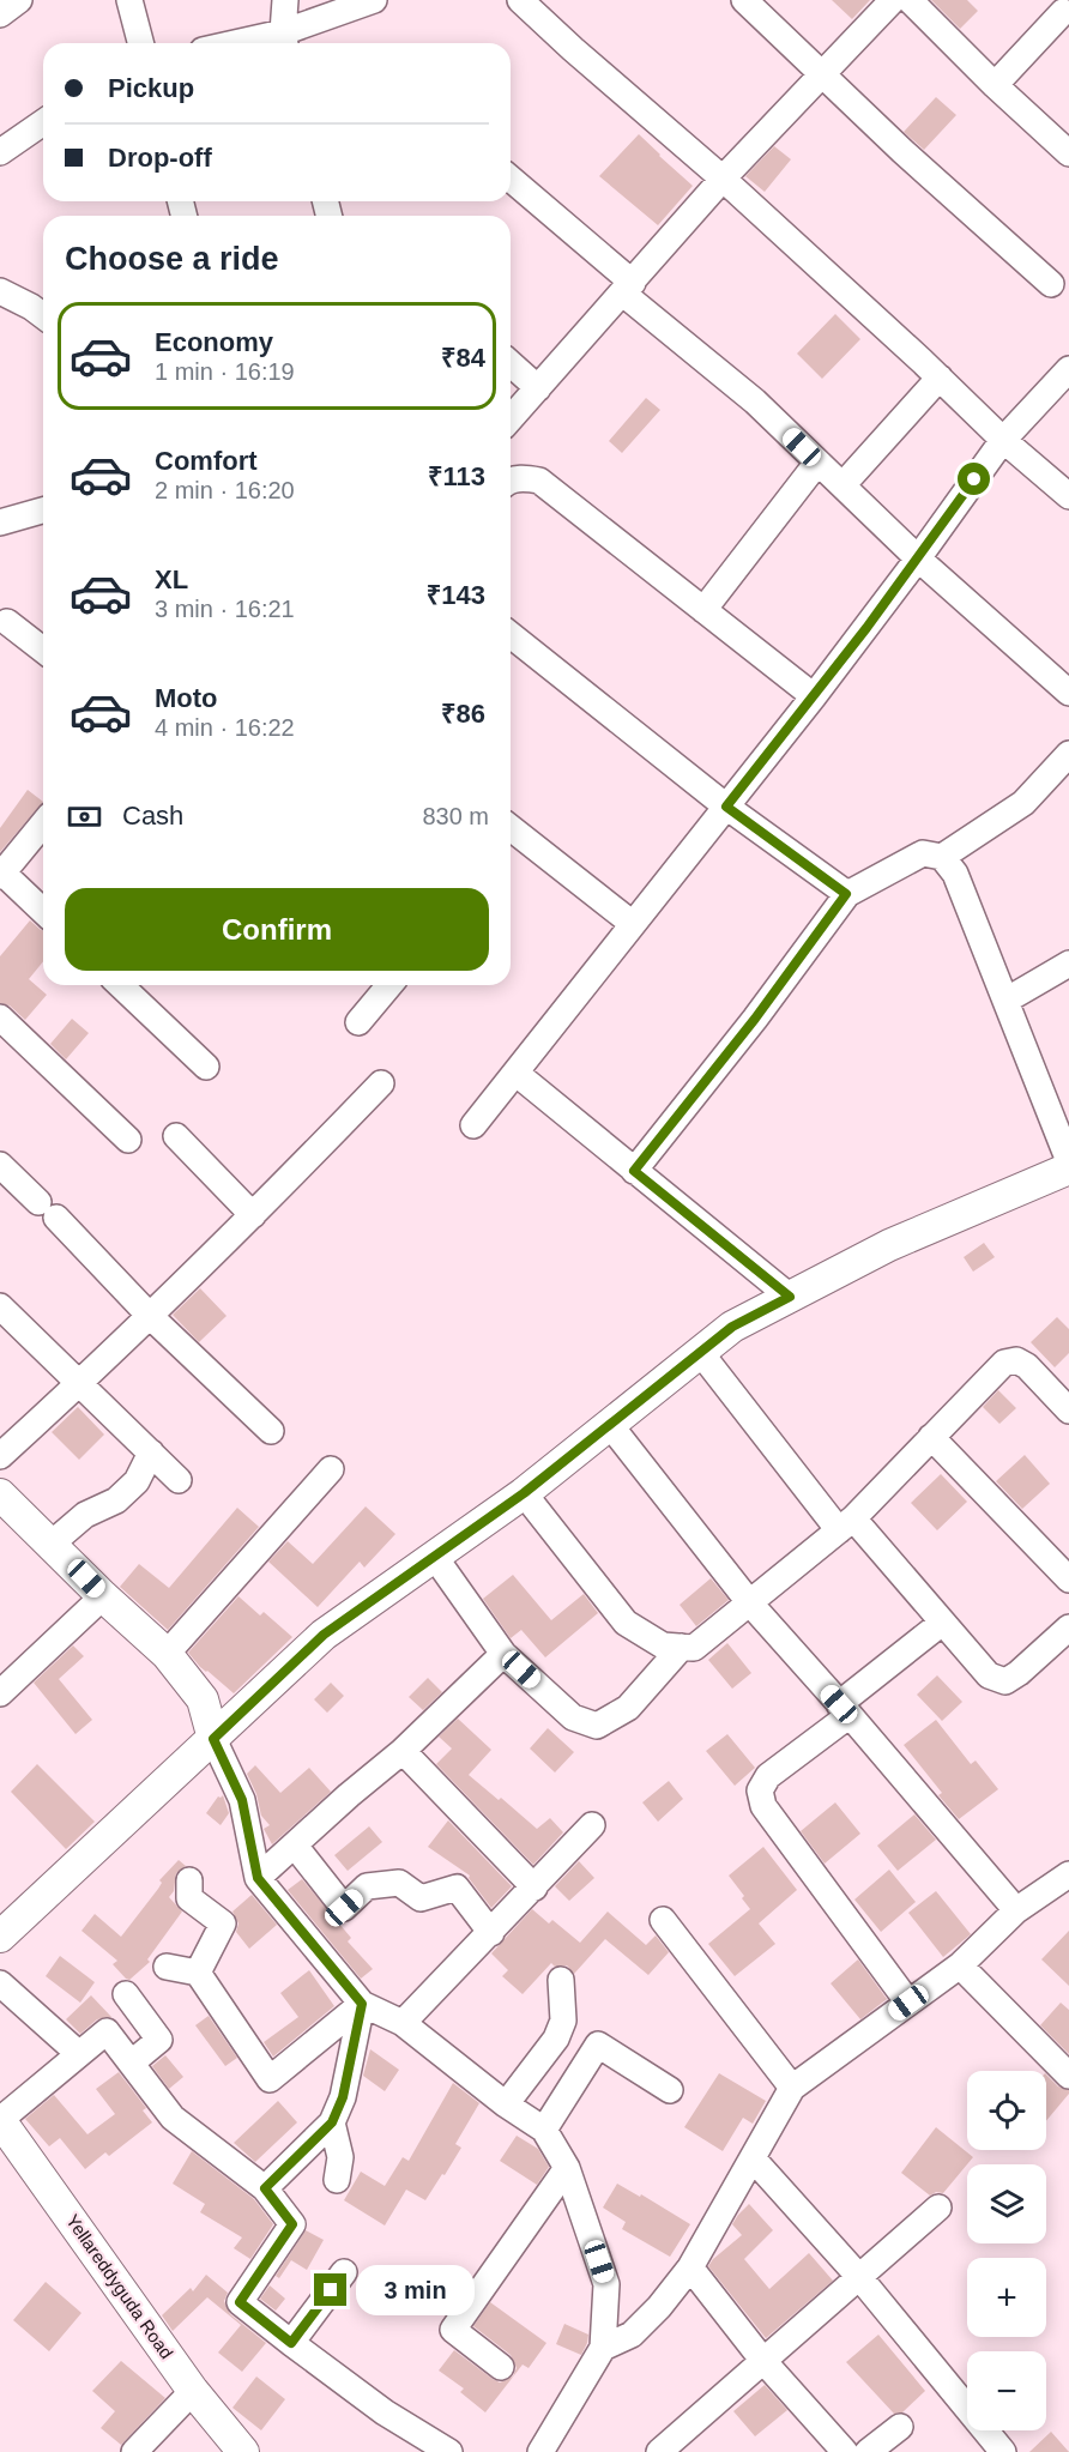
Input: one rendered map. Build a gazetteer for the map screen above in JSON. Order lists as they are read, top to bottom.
{
  "streets": {
    "street": ["Yellareddyguda Road"]
  },
  "page": {
    "banner": ["Pickup", "Drop-off"],
    "heading": "Choose a ride",
    "list": [
      {
        "name": "Economy",
        "note": "1 min · 16:19",
        "value": "₹84"
      },
      {
        "name": "Comfort",
        "note": "2 min · 16:20",
        "value": "₹113"
      },
      {
        "name": "XL",
        "note": "3 min · 16:21",
        "value": "₹143"
      },
      {
        "name": "Moto",
        "note": "4 min · 16:22",
        "value": "₹86"
      }
    ],
    "pay": ["Cash", "830 m"],
    "buttons": "Confirm",
    "map_buttons": ["+", "−"],
    "bubble": "3 min"
  }
}
